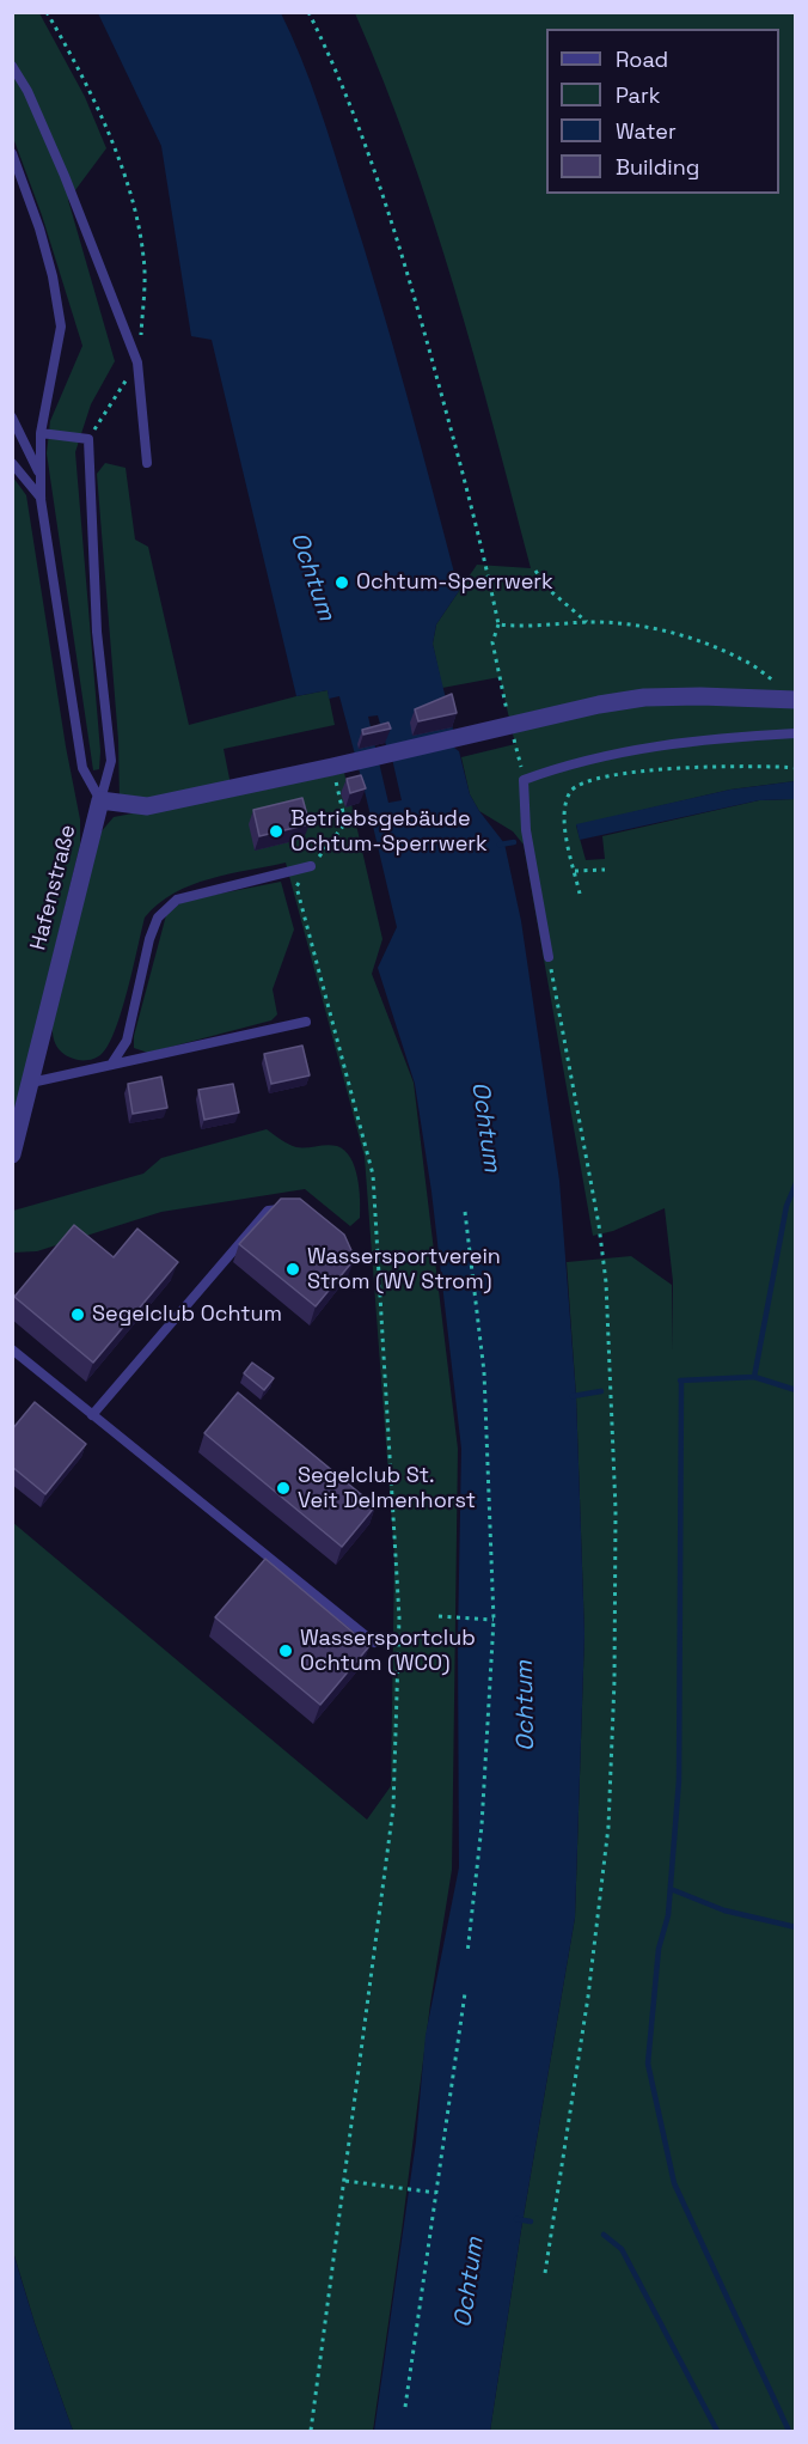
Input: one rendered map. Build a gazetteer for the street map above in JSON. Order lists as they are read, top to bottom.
{
  "streets": {
    "street": ["Hafenstraße"]
  },
  "water": ["Ochtum"],
  "places": [
    "Ochtum-Sperrwerk",
    "Betriebsgebäude Ochtum-Sperrwerk",
    "Wassersportverein Strom (WV Strom)",
    "Segelclub Ochtum",
    "Segelclub St. Veit Delmenhorst",
    "Wassersportclub Ochtum (WCO)"
  ],
  "legend": [
    "Road",
    "Park",
    "Water",
    "Building"
  ]
}
